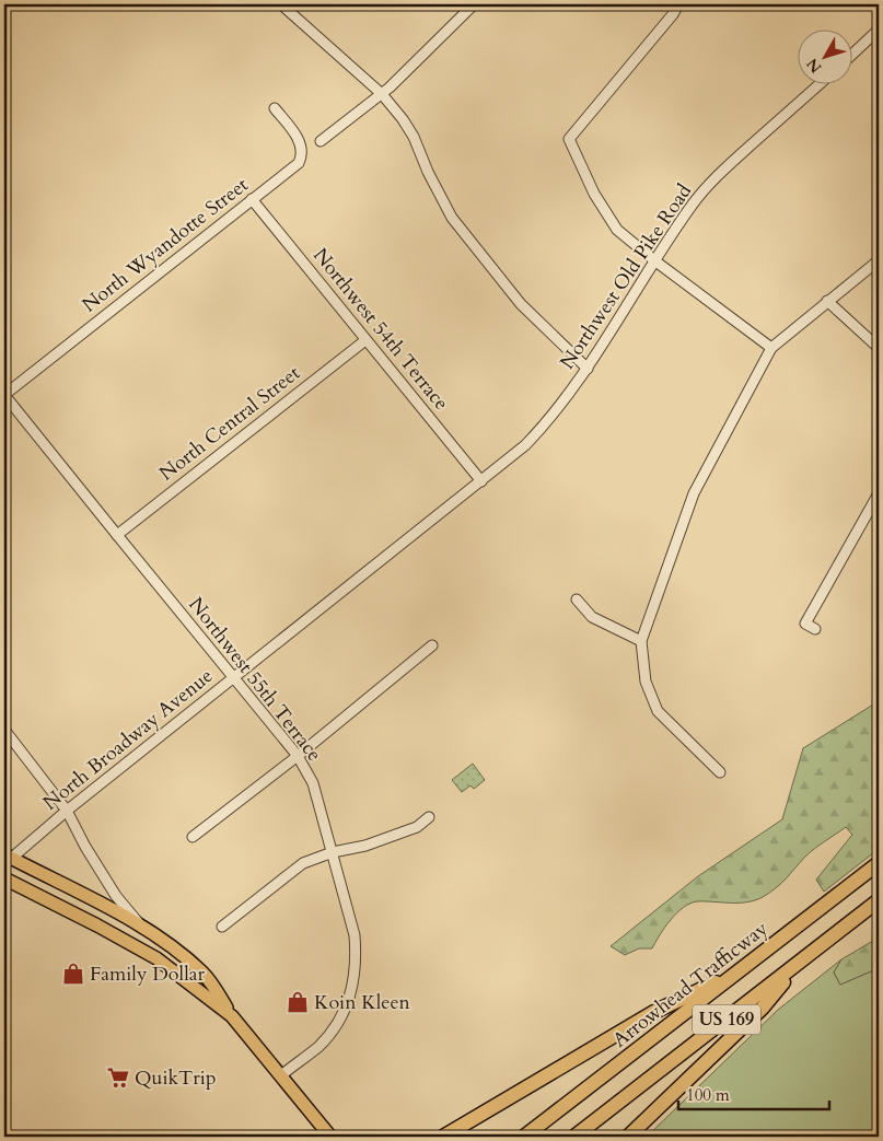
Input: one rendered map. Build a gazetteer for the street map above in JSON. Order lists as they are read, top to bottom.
{
  "streets": {
    "highway": ["Arrowhead Trafficway", "US 169"],
    "street": [
      "North Wyandotte Street",
      "Northwest Old Pike Road",
      "Northwest 54th Terrace",
      "North Central Street",
      "Northwest 55th Terrace",
      "North Broadway Avenue"
    ]
  },
  "crossings": [
    ["North Wyandotte Street", "Northwest 54th Terrace"],
    ["North Wyandotte Street", "Northwest 55th Terrace"],
    ["Northwest Old Pike Road", "Northwest 54th Terrace"],
    ["Northwest Old Pike Road", "North Broadway Avenue"],
    ["Northwest 54th Terrace", "North Central Street"],
    ["Northwest 54th Terrace", "North Broadway Avenue"],
    ["North Central Street", "Northwest 55th Terrace"],
    ["Northwest 55th Terrace", "North Broadway Avenue"]
  ],
  "places": {
    "shop": ["Family Dollar", "Koin Kleen"],
    "supermarket": ["QuikTrip"]
  },
  "scale_bar": "100 m",
  "north": "bottom left"
}
